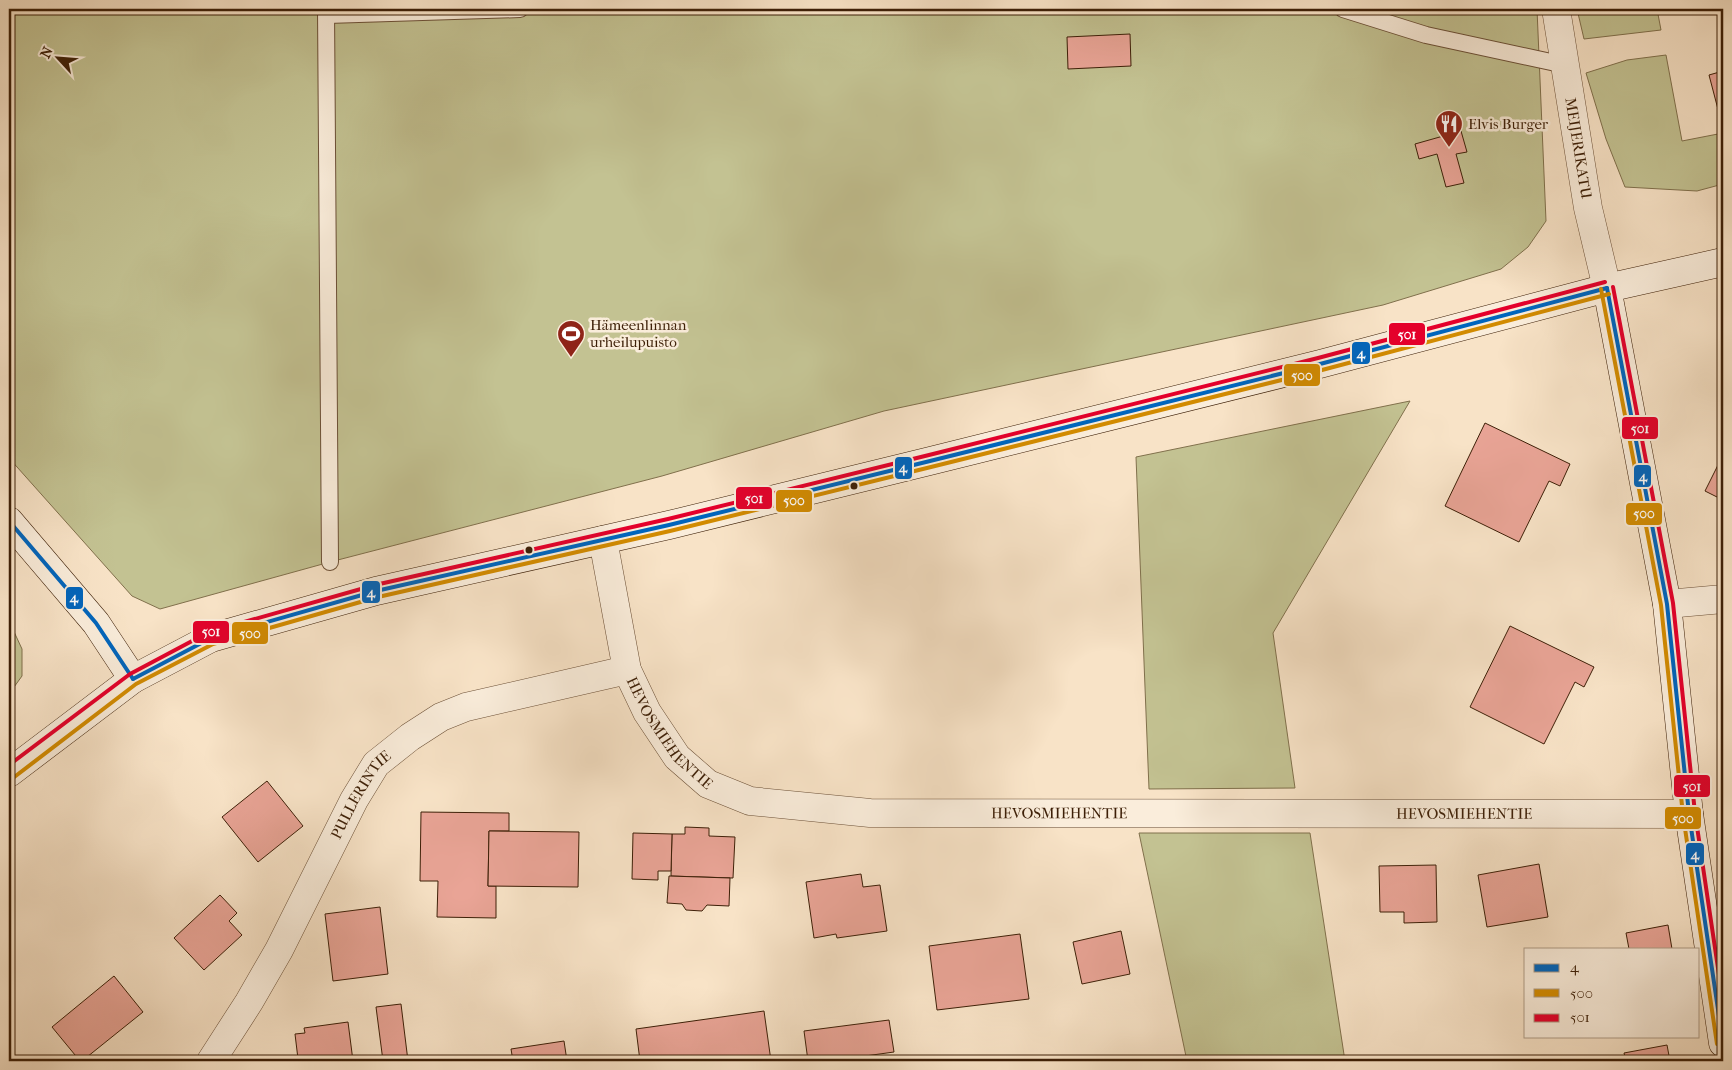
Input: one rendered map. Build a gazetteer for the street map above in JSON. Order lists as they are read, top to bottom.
{
  "streets": {
    "street": ["MEIJERIKATU", "HEVOSMIEHENTIE", "PULLERINTIE"]
  },
  "crossings": [
    ["MEIJERIKATU", "HEVOSMIEHENTIE"],
    ["HEVOSMIEHENTIE", "PULLERINTIE"]
  ],
  "places": {
    "restaurant": ["Elvis Burger"],
    "sports": ["Hämeenlinnan urheilupuisto"]
  },
  "lines": ["transit line 501", "transit line 4", "transit line 500"],
  "legend": ["4", "500", "501"],
  "north": "top left"
}
